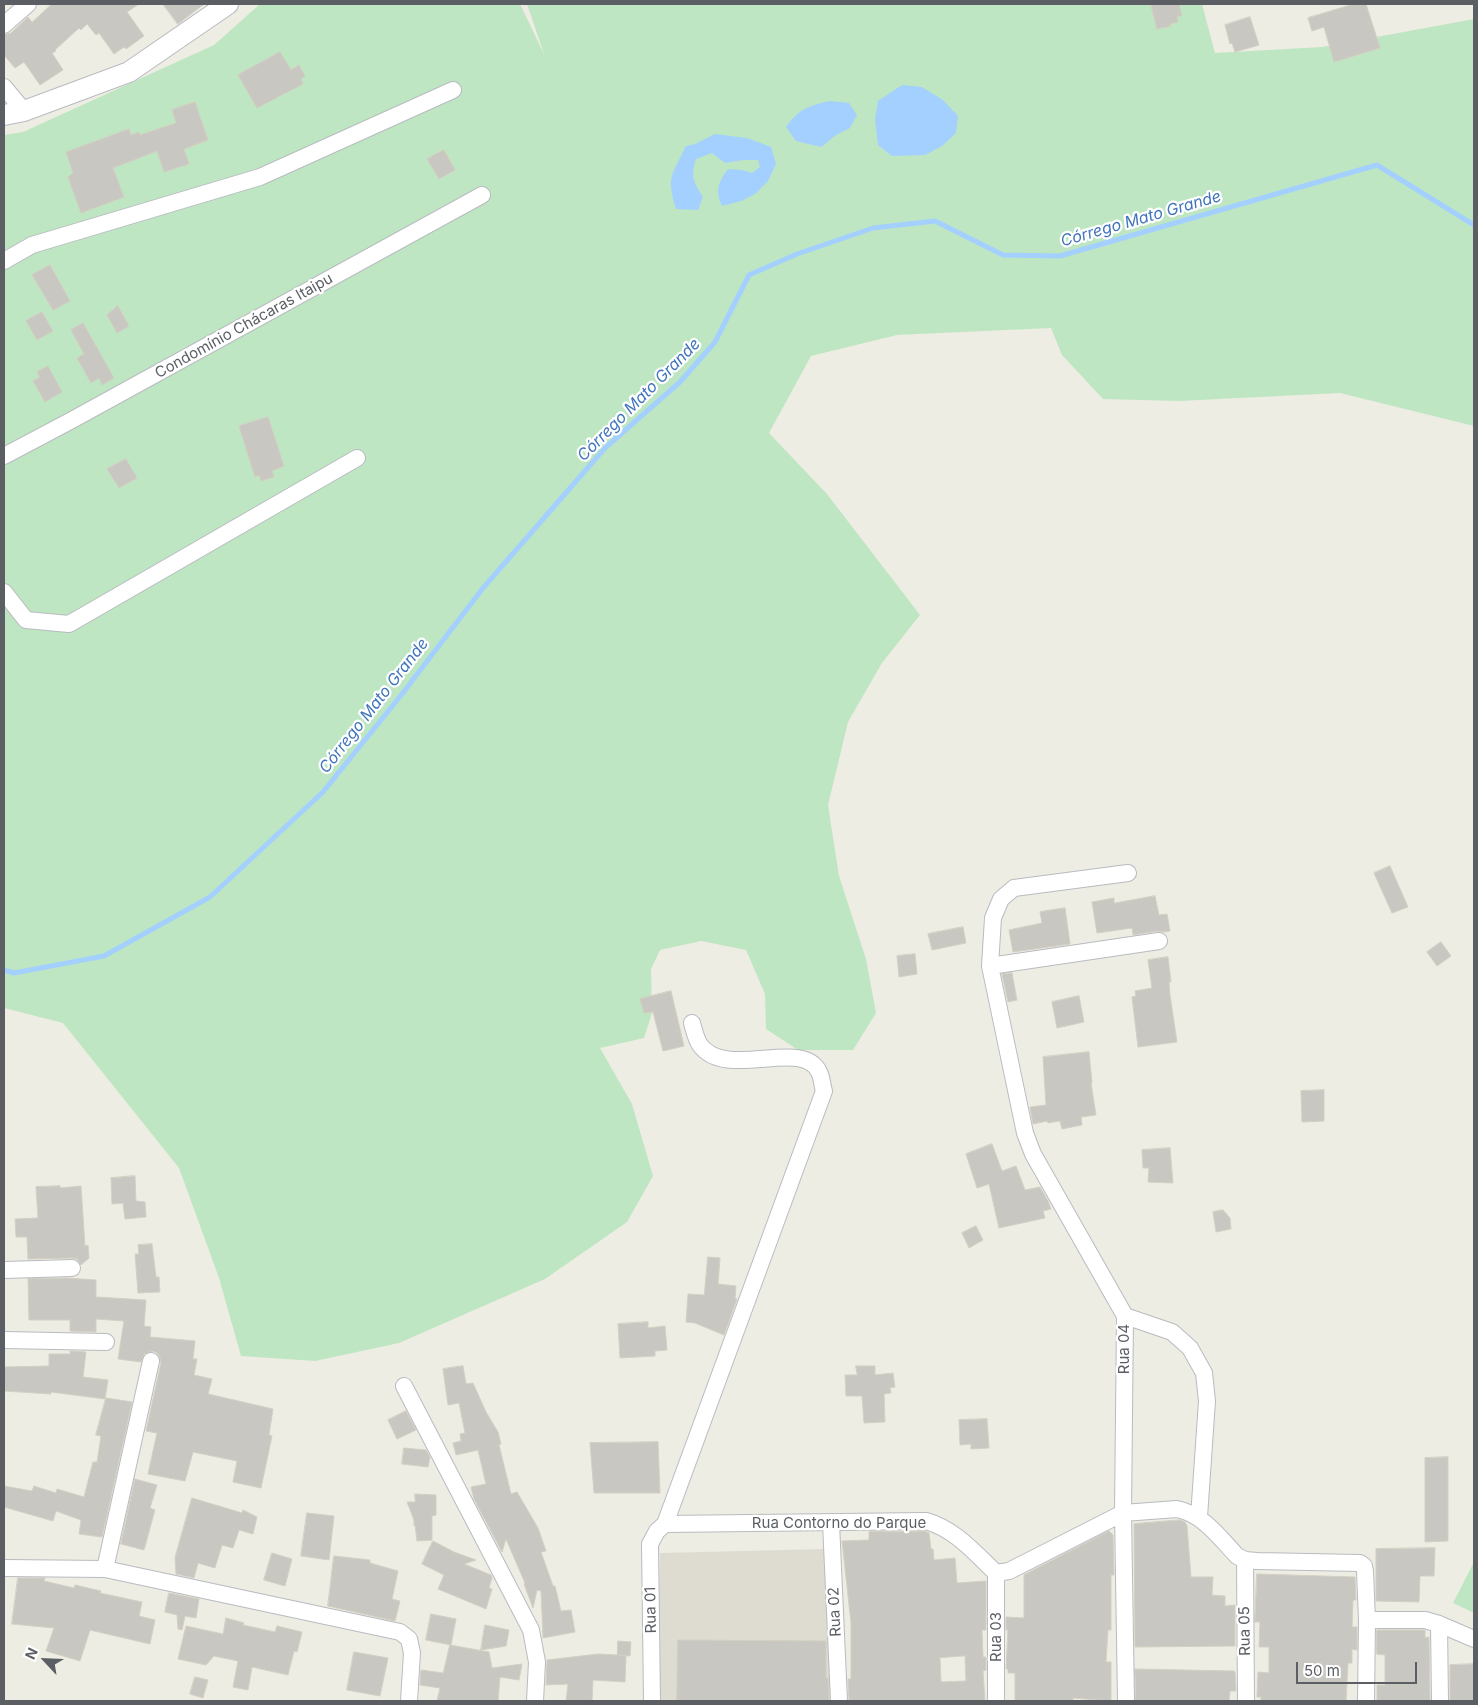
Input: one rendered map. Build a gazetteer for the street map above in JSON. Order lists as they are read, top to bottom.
{
  "streets": {
    "street": [
      "Condomínio Chácaras Itaipu",
      "Rua 04",
      "Rua Contorno do Parque",
      "Rua 01",
      "Rua 02",
      "Rua 05",
      "Rua 03"
    ]
  },
  "crossings": [
    ["Rua Contorno do Parque", "Rua 01"],
    ["Rua Contorno do Parque", "Rua 02"],
    ["Rua Contorno do Parque", "Rua 03"]
  ],
  "water": ["Córrego Mato Grande"],
  "scale_bar": "50 m",
  "north": "top left"
}
